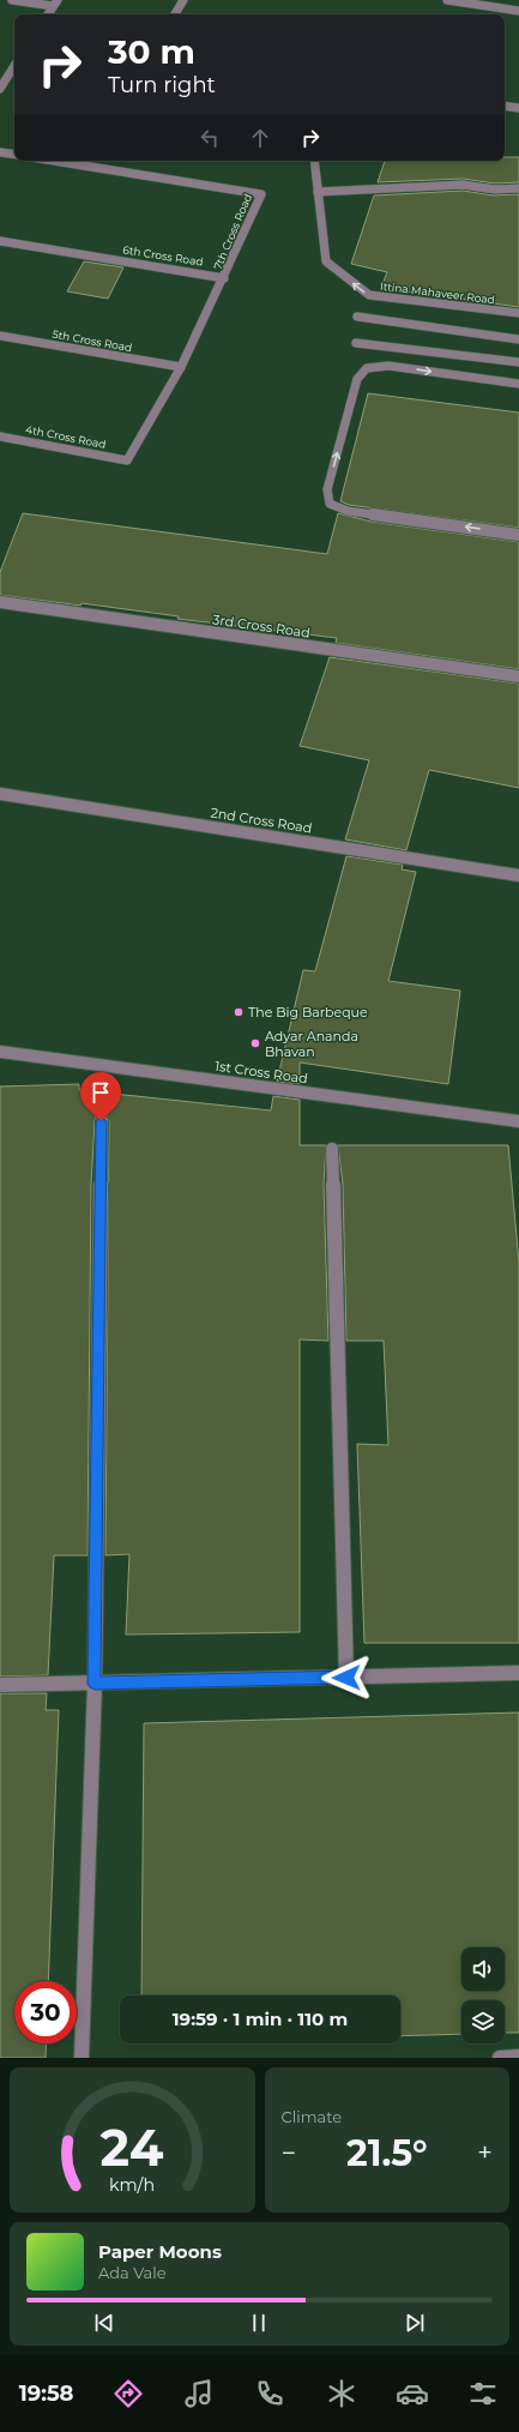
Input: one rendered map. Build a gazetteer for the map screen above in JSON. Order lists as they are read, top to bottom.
{
  "streets": {
    "street": [
      "7th Cross Road",
      "6th Cross Road",
      "Ittina Mahaveer Road",
      "5th Cross Road",
      "4th Cross Road",
      "3rd Cross Road",
      "2nd Cross Road",
      "1st Cross Road"
    ]
  },
  "crossings": [
    ["7th Cross Road", "6th Cross Road"],
    ["5th Cross Road", "4th Cross Road"]
  ],
  "places": ["The Big Barbeque", "Adyar Ananda Bhavan"],
  "page": {
    "turn": ["30 m", "Turn right"],
    "limit": "30",
    "trip": "19:59 · 1 min · 110 m",
    "tile": "Climate",
    "heat": ["−", "21.5°", "+"],
    "song": ["Paper Moons", "Ada Vale"],
    "tabs": "19:58",
    "gauge": ["24", "km/h"]
  }
}
